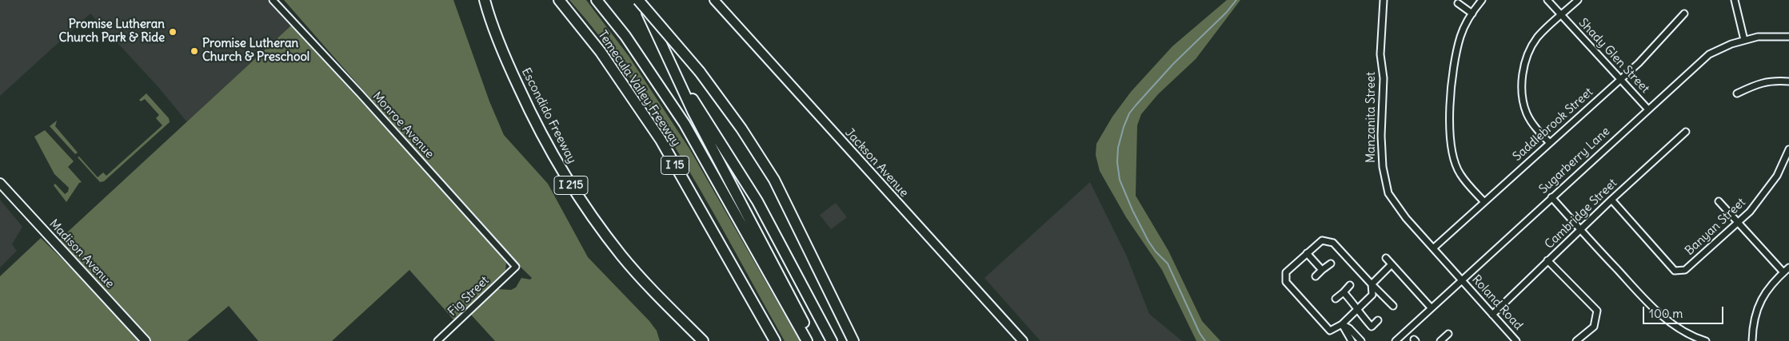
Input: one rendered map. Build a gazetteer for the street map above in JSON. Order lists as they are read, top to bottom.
{
  "streets": {
    "highway": [
      "Temecula Valley Freeway",
      "Escondido Freeway",
      "I 15",
      "I 215"
    ],
    "main road": ["Jackson Avenue", "Madison Avenue"],
    "street": [
      "Shady Glen Street",
      "Manzanita Street",
      "Saddlebrook Street",
      "Monroe Avenue",
      "Sugarberry Lane",
      "Cambridge Street",
      "Banyan Street",
      "Fig Street",
      "Roland Road"
    ]
  },
  "crossings": [
    ["Shady Glen Street", "Saddlebrook Street"],
    ["Shady Glen Street", "Sugarberry Lane"],
    ["Manzanita Street", "Saddlebrook Street"],
    ["Manzanita Street", "Sugarberry Lane"],
    ["Manzanita Street", "Roland Road"],
    ["Monroe Avenue", "Fig Street"],
    ["Sugarberry Lane", "Roland Road"],
    ["Cambridge Street", "Banyan Street"],
    ["Cambridge Street", "Roland Road"]
  ],
  "places": ["Promise Lutheran Church Park & Ride", "Promise Lutheran Church & Preschool"],
  "scale_bar": "100 m"
}
